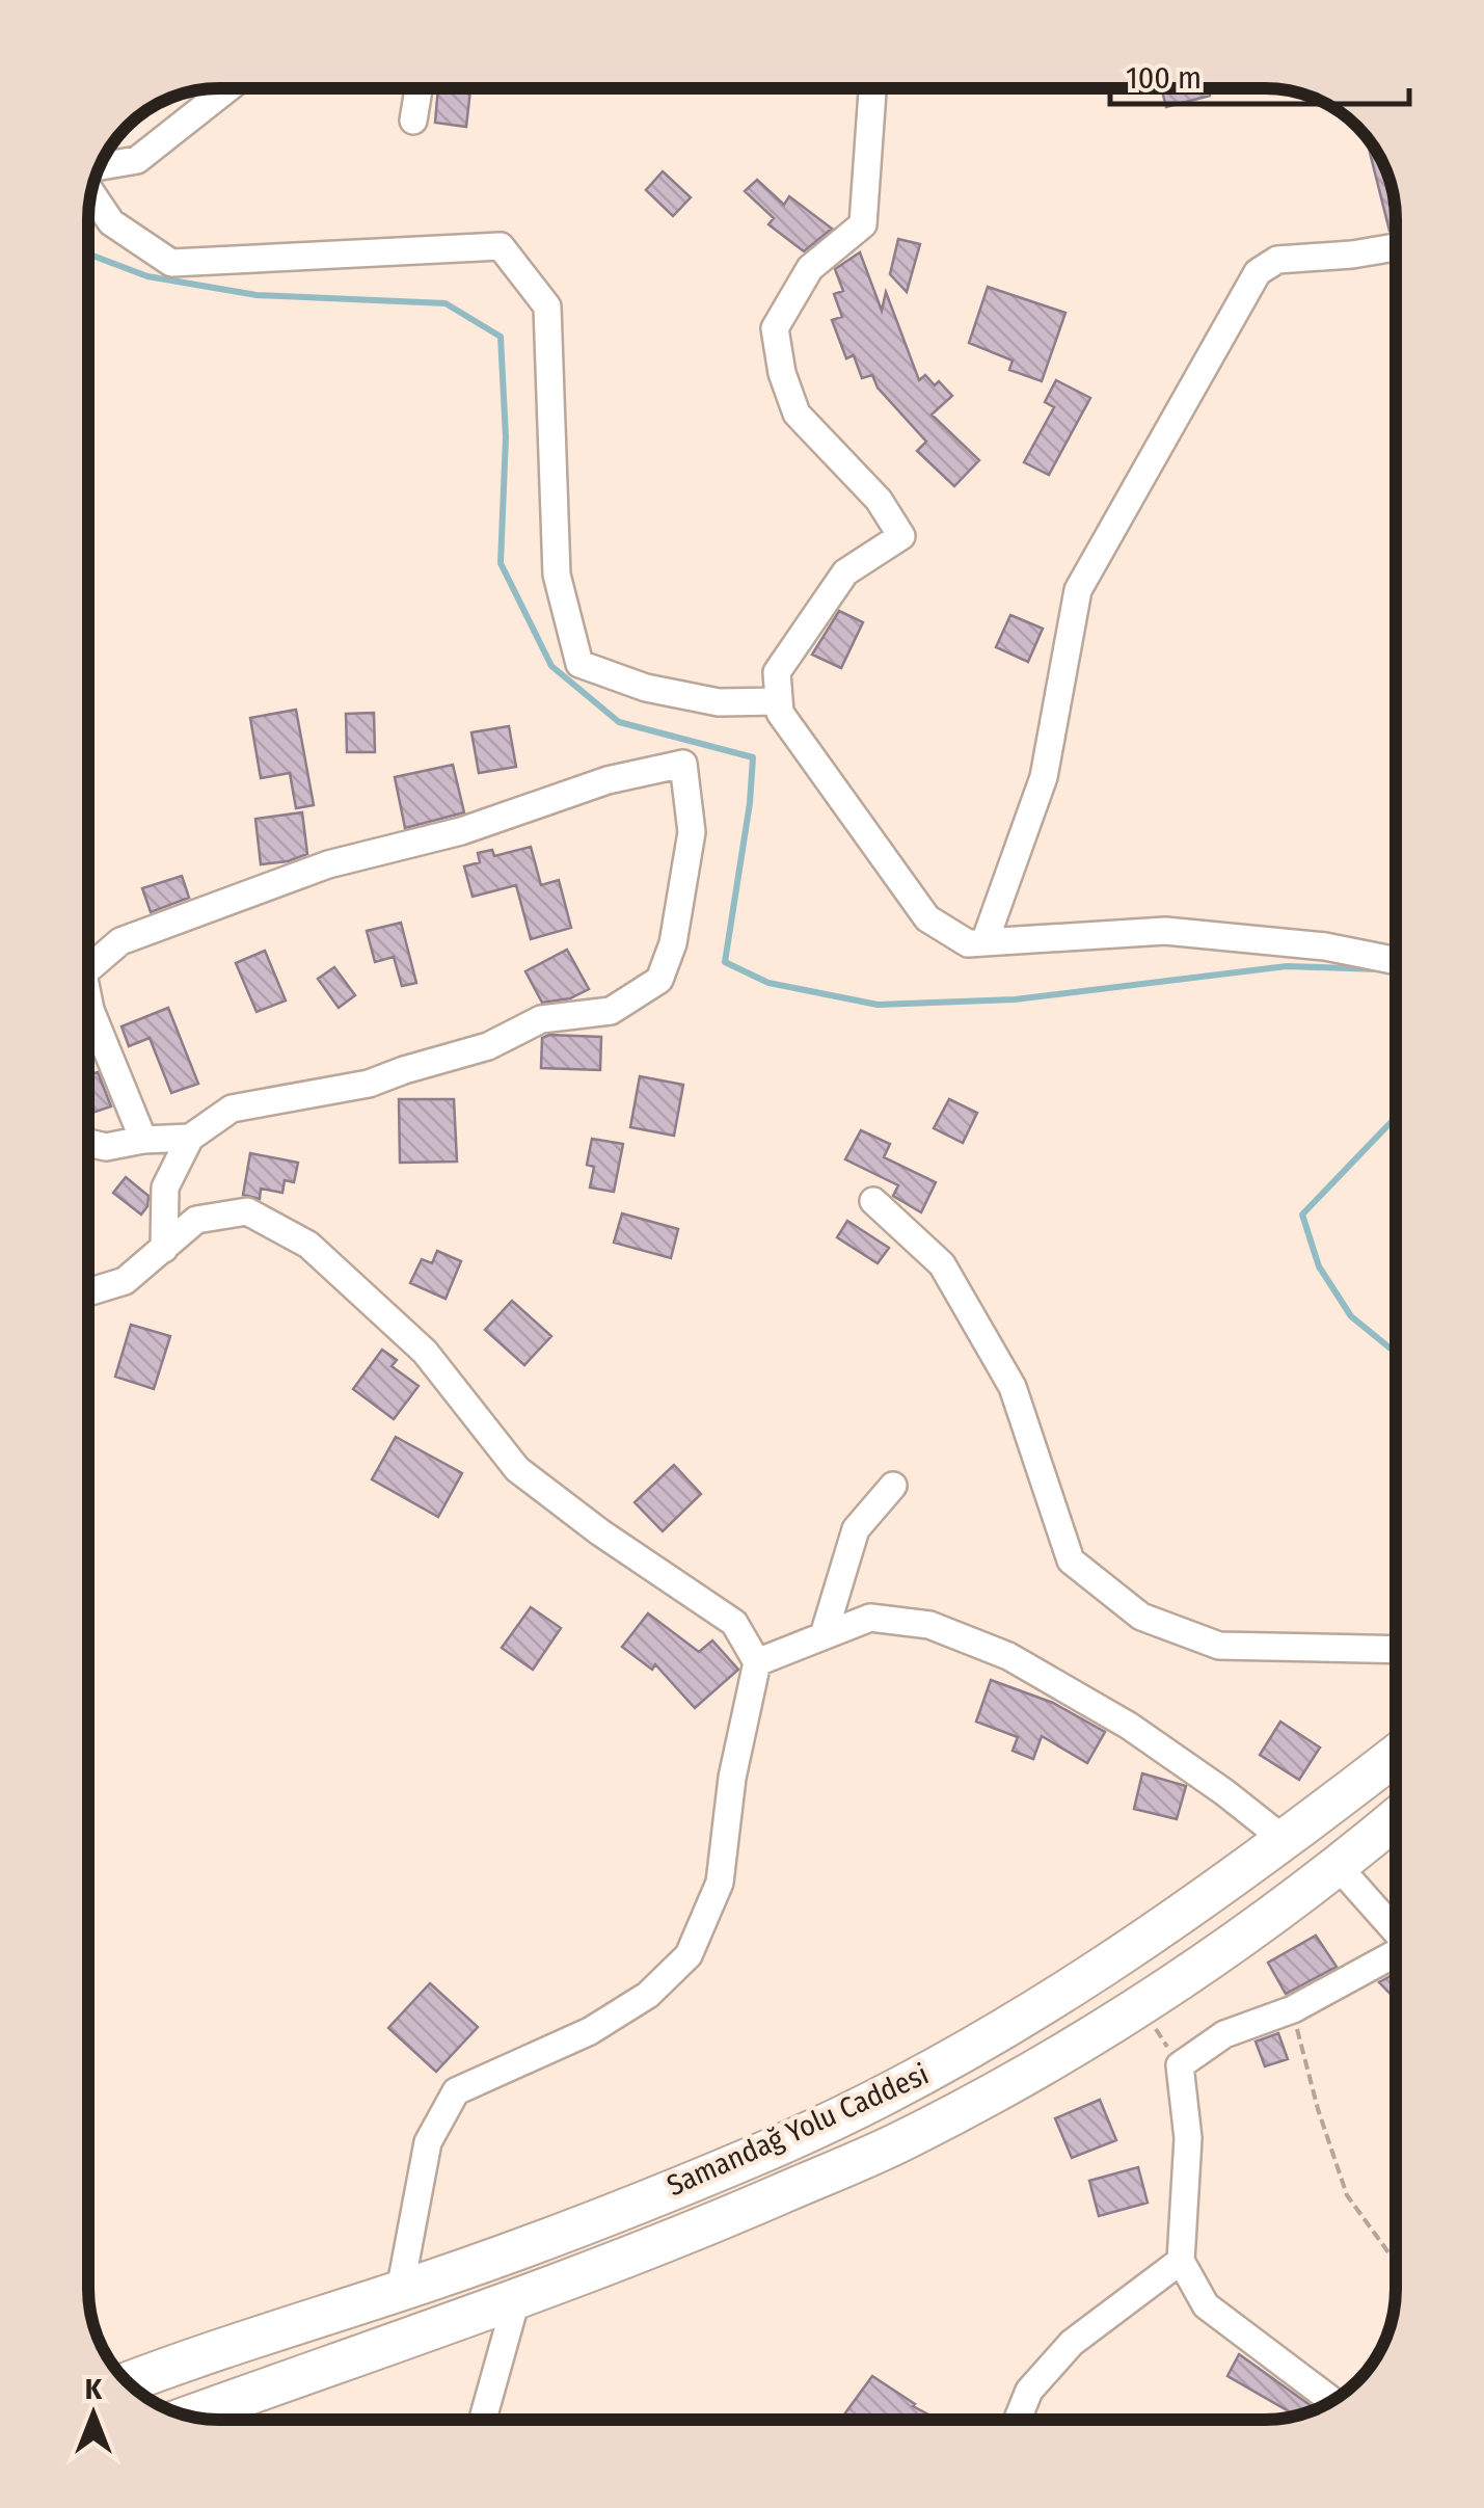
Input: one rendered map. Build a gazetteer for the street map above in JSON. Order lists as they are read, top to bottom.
{
  "streets": {
    "highway": ["Samandağ Yolu Caddesi"]
  },
  "scale_bar": "100 m",
  "north": "top"
}
